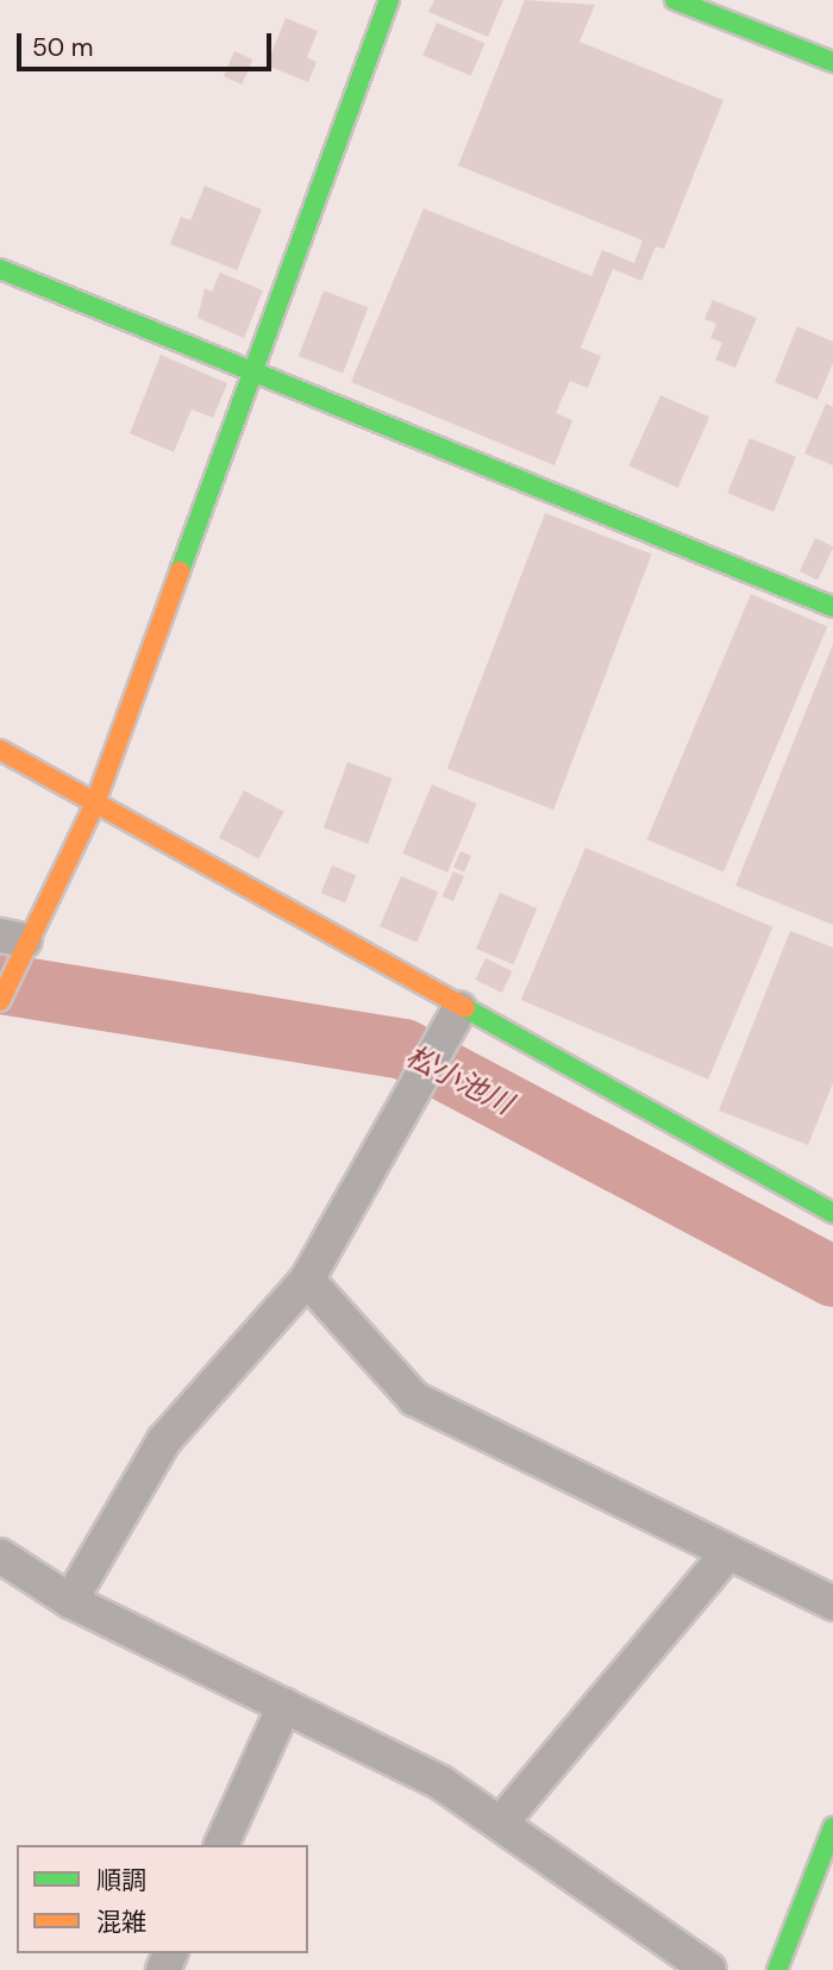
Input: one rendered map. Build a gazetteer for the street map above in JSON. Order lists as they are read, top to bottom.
{
  "water": ["松小池川"],
  "legend": ["順調", "混雑"],
  "scale_bar": "50 m"
}
